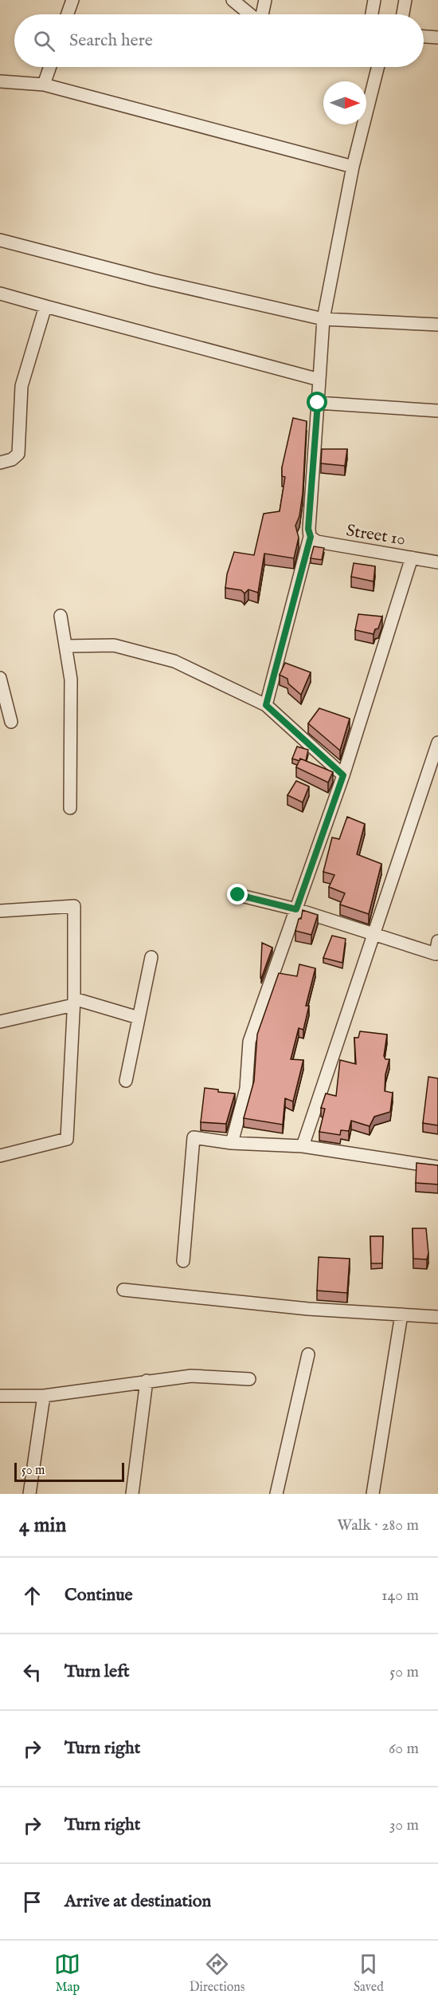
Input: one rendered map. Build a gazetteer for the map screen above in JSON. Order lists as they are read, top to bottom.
{
  "streets": {
    "street": ["Street 10"]
  },
  "scale_bar": "50 m",
  "north": "right",
  "page": {
    "search": "Search here",
    "scale": "50 m",
    "heading": ["4 min", "Walk · 280 m"],
    "list": [
      ["Continue", "140 m"],
      ["Turn left", "50 m"],
      ["Turn right", "60 m"],
      ["Turn right", "30 m"],
      "Arrive at destination"
    ],
    "nav": ["Map", "Directions", "Saved"]
  }
}
